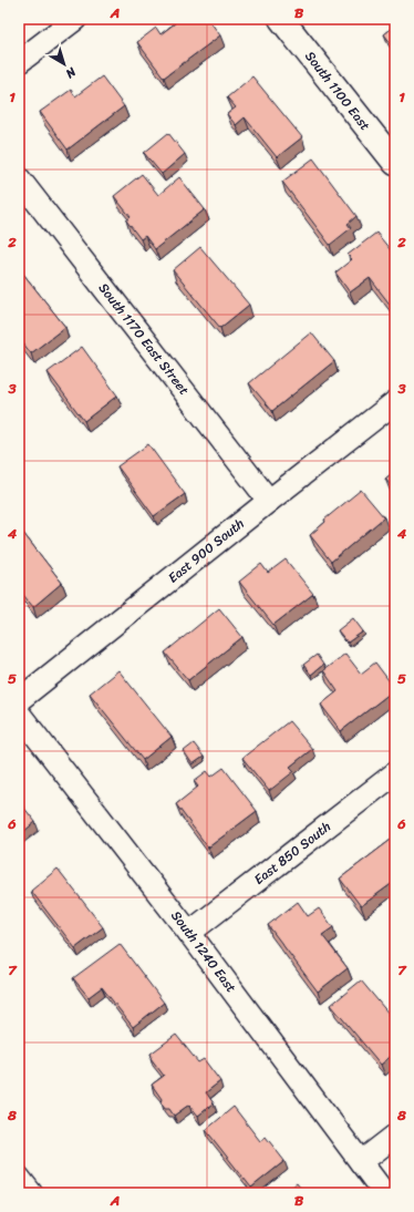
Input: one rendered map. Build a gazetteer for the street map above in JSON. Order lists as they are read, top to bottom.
{
  "streets": {
    "street": [
      "South 1100 East",
      "South 1170 East Street",
      "East 900 South",
      "East 850 South",
      "South 1240 East"
    ]
  },
  "crossings": [
    ["South 1170 East Street", "East 900 South"],
    ["East 850 South", "South 1240 East"]
  ],
  "north": "bottom right",
  "grid": {
    "columns": ["A", "B"],
    "rows": [
      "1",
      "2",
      "3",
      "4",
      "5",
      "6",
      "7",
      "8"
    ]
  }
}
